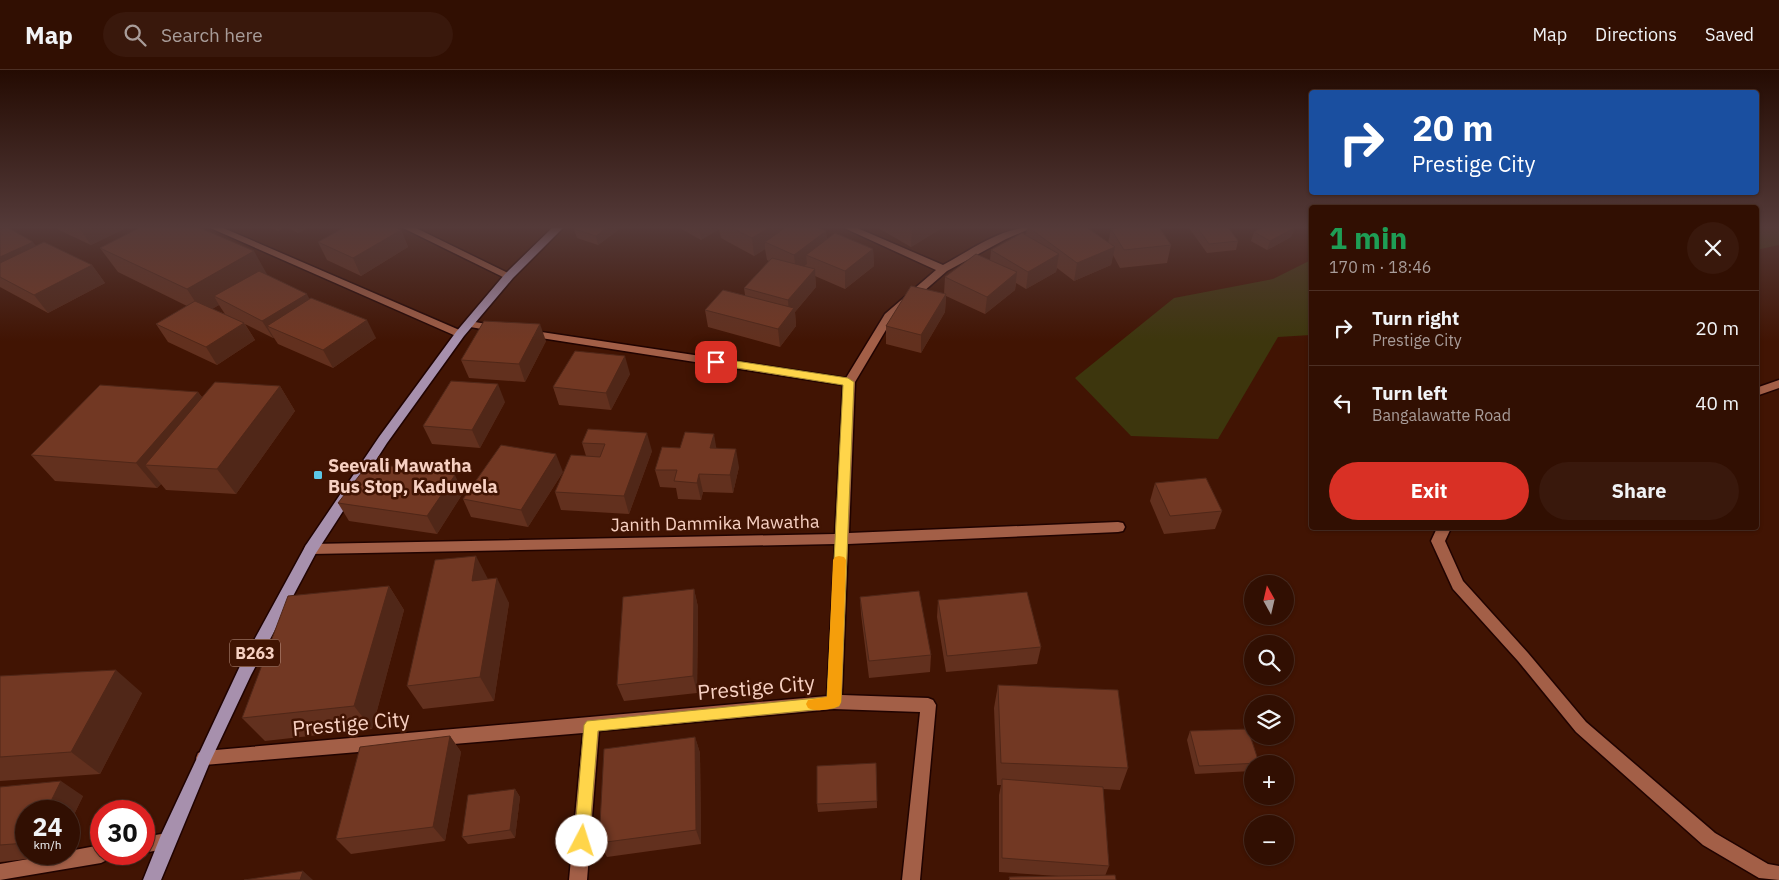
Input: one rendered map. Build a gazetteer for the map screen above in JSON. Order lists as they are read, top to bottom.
{
  "streets": {
    "main road": ["B263"],
    "street": ["Janith Dammika Mawatha", "Prestige City"]
  },
  "crossings": [
    ["Janith Dammika Mawatha", "B263"],
    ["B263", "Prestige City"]
  ],
  "places": {
    "transit": ["Seevali Mawatha Bus Stop, Kaduwela"]
  },
  "north": "top",
  "page": {
    "header": "Map",
    "search": "Search here",
    "nav": ["Map", "Directions", "Saved"],
    "turn": ["20 m", "Prestige City"],
    "heading": ["1 min", "170 m · 18:46"],
    "list": [
      {
        "name": "Turn right",
        "note": "Prestige City",
        "value": "20 m"
      },
      {
        "name": "Turn left",
        "note": "Bangalawatte Road",
        "value": "40 m"
      }
    ],
    "buttons": ["Exit", "Share"],
    "map_buttons": ["+", "−"],
    "speed": "24 km/h",
    "limit": "30"
  }
}
